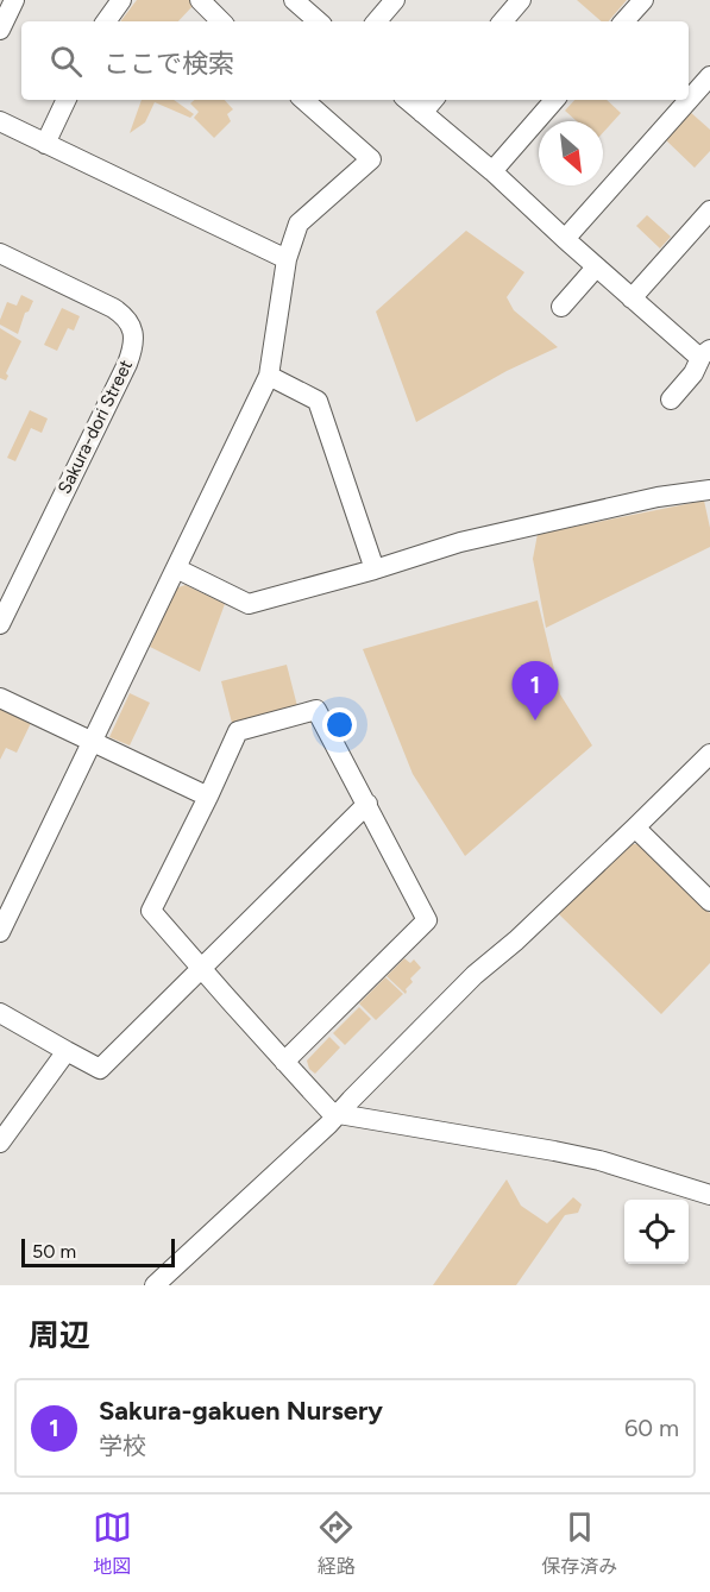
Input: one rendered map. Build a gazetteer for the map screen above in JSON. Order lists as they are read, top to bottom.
{
  "streets": {
    "street": ["Sakura-dori Street"]
  },
  "scale_bar": "50 m",
  "north": "bottom right",
  "page": {
    "search": "ここで検索",
    "pins": "1",
    "scale": "50 m",
    "heading": "周辺",
    "list": [
      {
        "mark": "1",
        "name": "Sakura-gakuen Nursery",
        "note": "学校",
        "value": "60 m"
      }
    ],
    "nav": ["地図", "経路", "保存済み"]
  }
}
